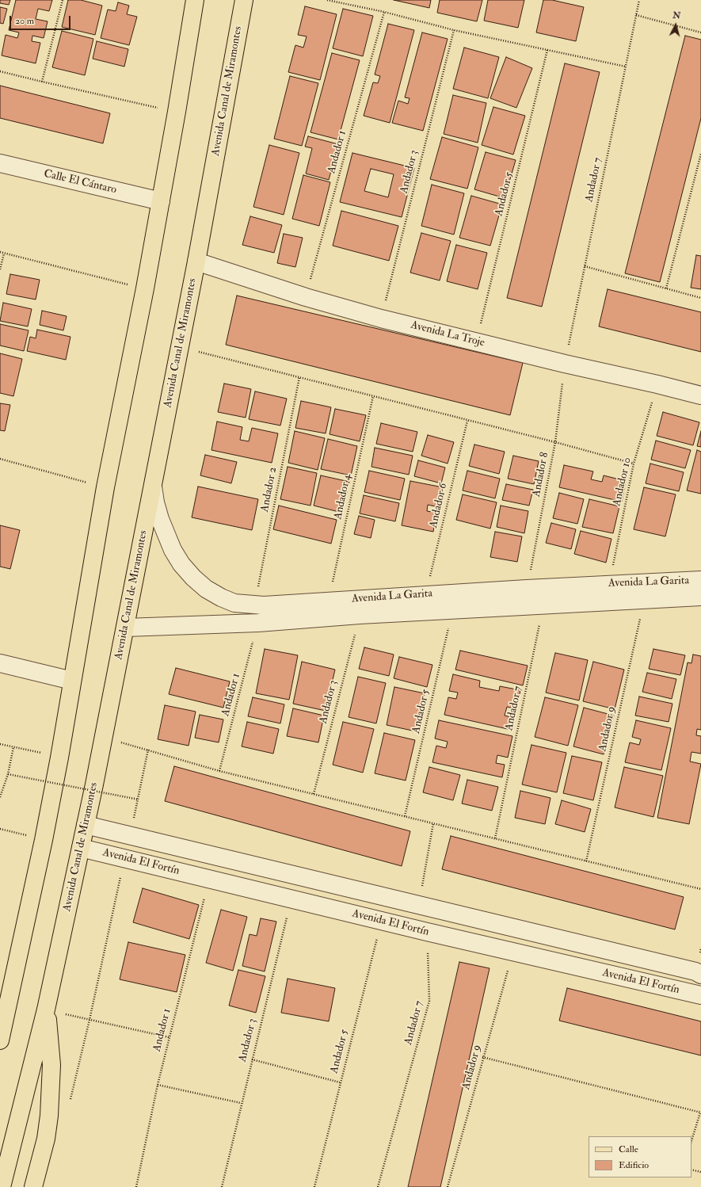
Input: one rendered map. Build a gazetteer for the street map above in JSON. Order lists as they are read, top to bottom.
{
  "streets": {
    "main road": ["Avenida Canal de Miramontes"],
    "street": [
      "Calle El Cántaro",
      "Avenida La Troje",
      "Avenida La Garita",
      "Avenida El Fortín"
    ],
    "path": [
      "Andador 1",
      "Andador 3",
      "Andador 7",
      "Andador 5",
      "Andador 8",
      "Andador 10",
      "Andador 2",
      "Andador 4",
      "Andador 6",
      "Andador 9"
    ]
  },
  "crossings": [
    ["Avenida Canal de Miramontes", "Avenida La Troje"],
    ["Avenida Canal de Miramontes", "Avenida La Garita"],
    ["Avenida Canal de Miramontes", "Avenida El Fortín"],
    ["Andador 1", "Avenida La Troje"],
    ["Andador 1", "Avenida La Garita"],
    ["Andador 1", "Avenida El Fortín"],
    ["Andador 3", "Avenida La Troje"],
    ["Andador 3", "Avenida La Garita"],
    ["Andador 3", "Avenida El Fortín"],
    ["Andador 7", "Avenida La Troje"],
    ["Andador 7", "Andador 8"],
    ["Andador 7", "Avenida La Garita"],
    ["Andador 7", "Avenida El Fortín"],
    ["Andador 5", "Avenida La Troje"],
    ["Andador 5", "Avenida La Garita"],
    ["Andador 5", "Avenida El Fortín"],
    ["Avenida La Troje", "Andador 8"],
    ["Avenida La Troje", "Andador 10"],
    ["Andador 8", "Avenida La Garita"],
    ["Andador 10", "Avenida La Garita"],
    ["Andador 2", "Avenida La Garita"],
    ["Andador 4", "Avenida La Garita"],
    ["Andador 6", "Avenida La Garita"],
    ["Avenida La Garita", "Andador 9"],
    ["Andador 9", "Avenida El Fortín"]
  ],
  "legend": ["Calle", "Edificio"],
  "scale_bar": "20 m",
  "north": "top"
}
